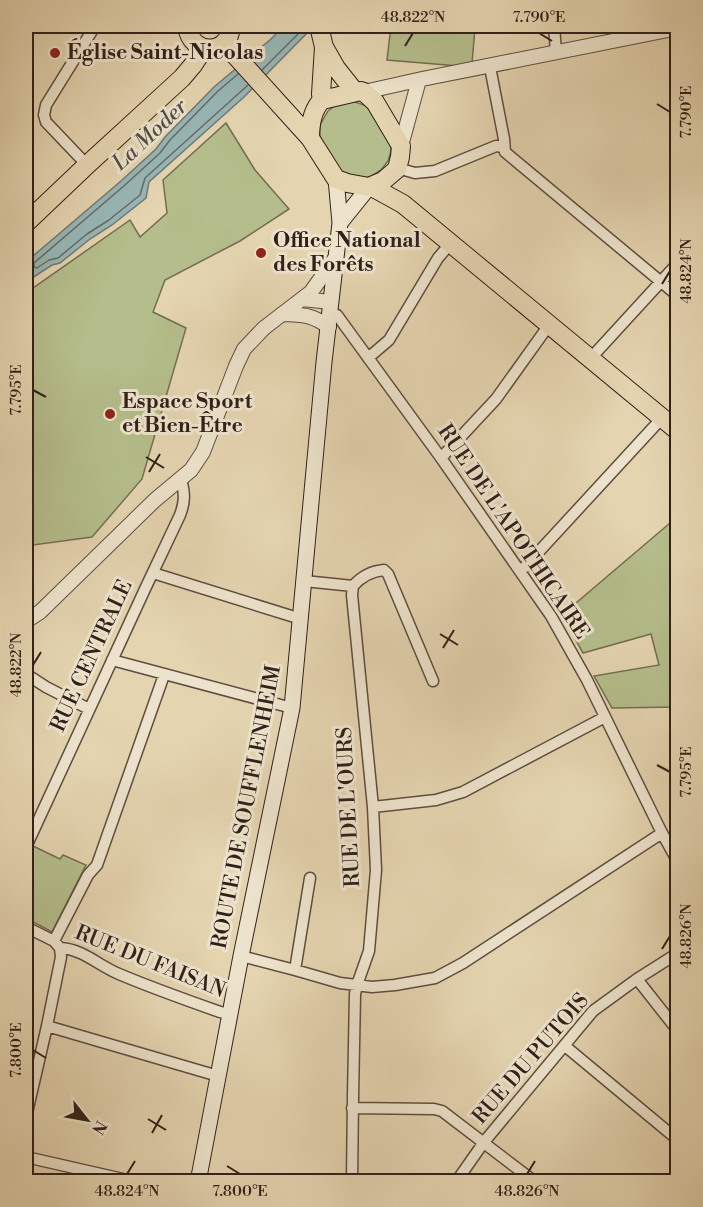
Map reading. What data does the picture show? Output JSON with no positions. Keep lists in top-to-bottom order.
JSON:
{
  "streets": {
    "main road": ["ROUTE DE SOUFFLENHEIM"],
    "street": [
      "RUE DE L'APOTHICAIRE",
      "RUE CENTRALE",
      "RUE DE L'OURS",
      "RUE DU FAISAN",
      "RUE DU PUTOIS"
    ]
  },
  "crossings": [
    ["RUE DE L'APOTHICAIRE", "ROUTE DE SOUFFLENHEIM"],
    ["ROUTE DE SOUFFLENHEIM", "RUE DU FAISAN"]
  ],
  "water": ["La Moder"],
  "places": ["Église Saint-Nicolas", "Office National des Forêts", "Espace Sport et Bien-Être"],
  "north": "bottom right",
  "coordinates": [
    "48.822°N",
    "7.790°E",
    "48.824°N",
    "7.795°E",
    "48.826°N",
    "7.800°E"
  ]
}
